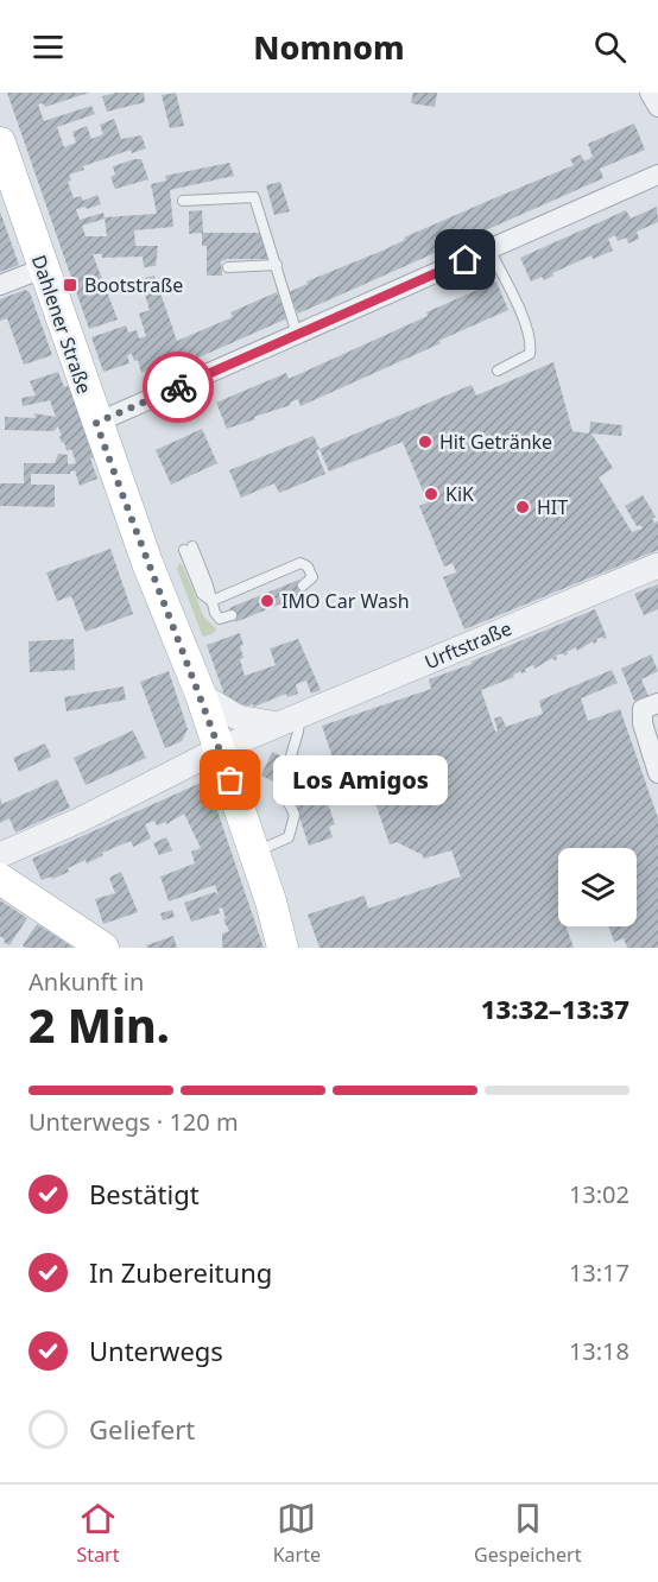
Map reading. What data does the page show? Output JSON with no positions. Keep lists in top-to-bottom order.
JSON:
{
  "streets": {
    "main road": ["Dahlener Straße"],
    "street": ["Urftstraße"]
  },
  "crossings": [
    ["Dahlener Straße", "Urftstraße"]
  ],
  "places": {
    "transit": ["Bootstraße"],
    "other": [
      "Hit Getränke",
      "KiK",
      "HIT",
      "IMO Car Wash",
      "Los Amigos"
    ]
  },
  "page": {
    "header": "Nomnom",
    "bubble": "Los Amigos",
    "heading": ["2 Min.", "Ankunft in", "13:32–13:37"],
    "bar": "Unterwegs · 120 m",
    "list": [
      ["Bestätigt", "13:02"],
      ["In Zubereitung", "13:17"],
      ["Unterwegs", "13:18"],
      "Geliefert"
    ],
    "tabs": ["Start", "Karte", "Gespeichert"]
  }
}
